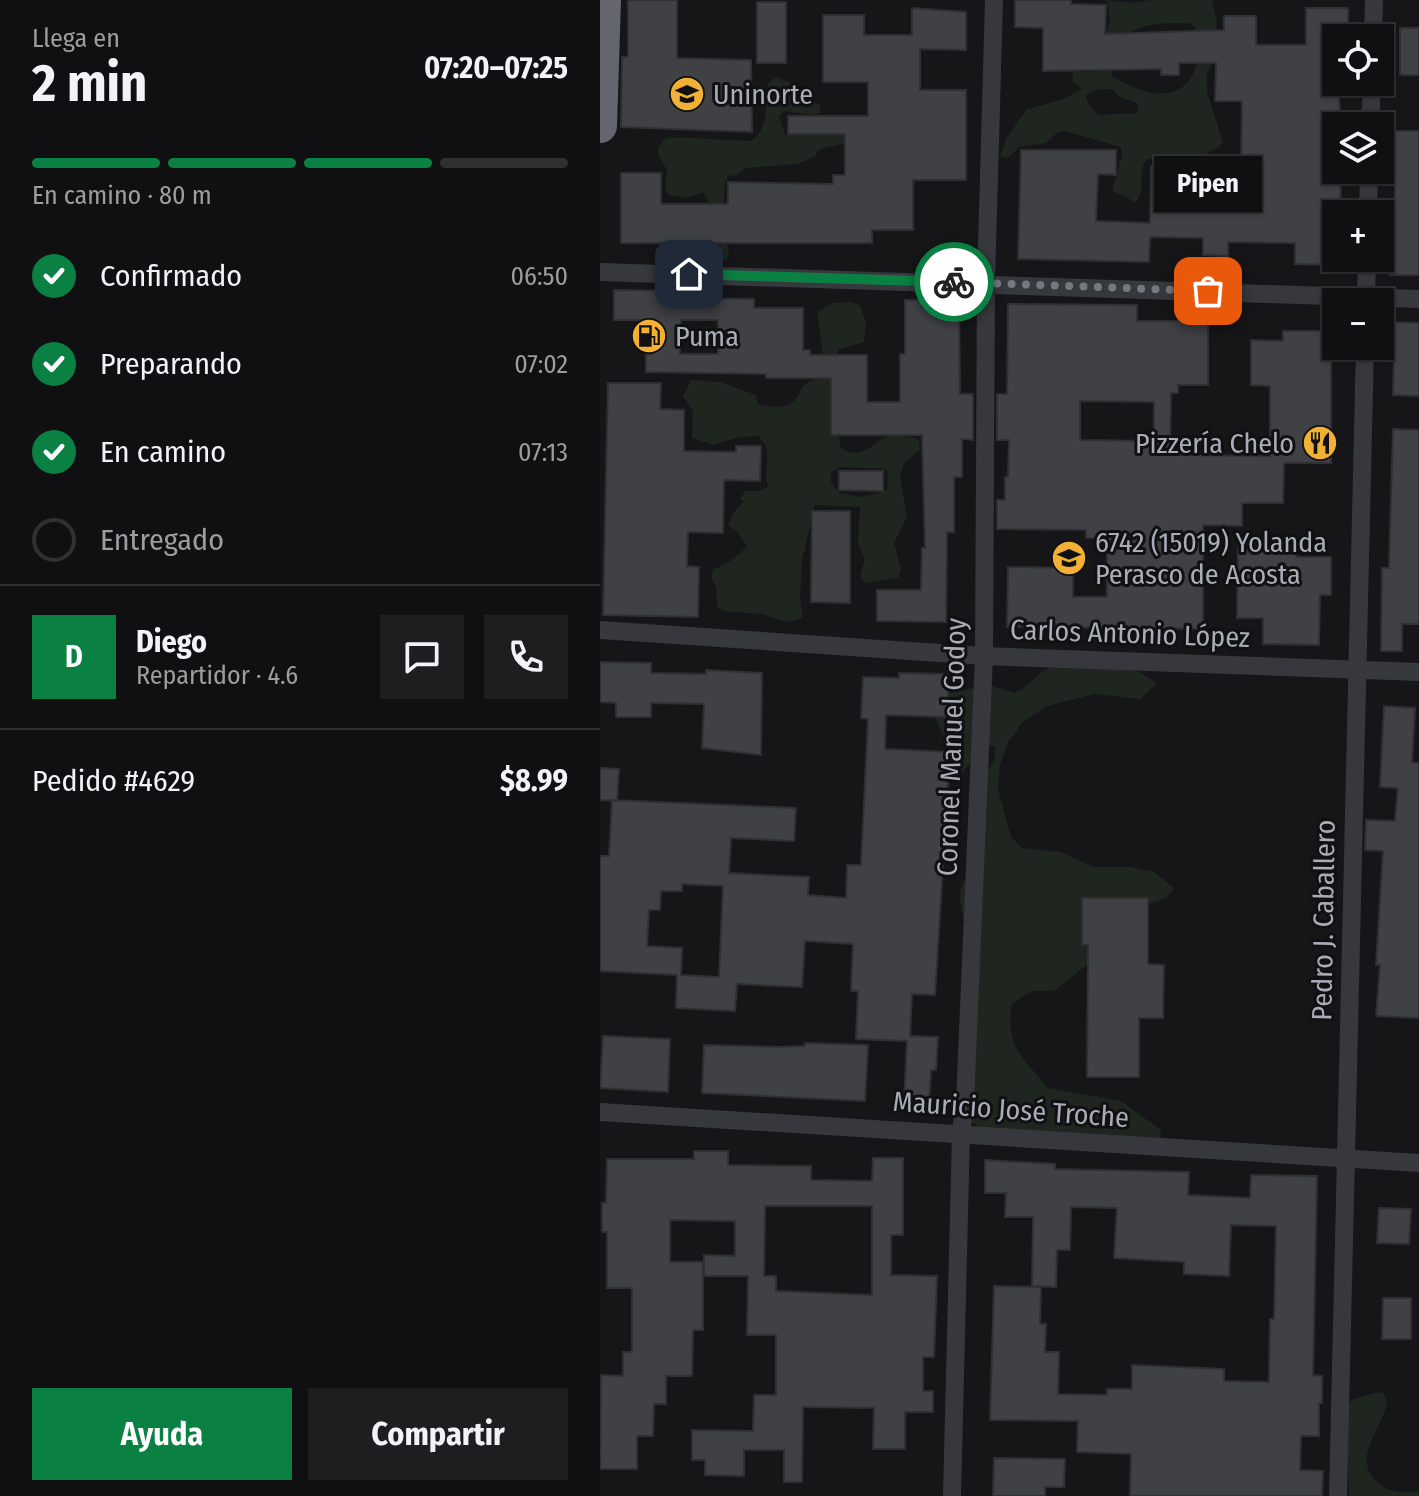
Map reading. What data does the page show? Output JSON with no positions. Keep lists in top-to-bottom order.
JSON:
{
  "streets": {
    "street": [
      "Carlos Antonio López",
      "Coronel Manuel Godoy",
      "Pedro J. Caballero",
      "Mauricio José Troche"
    ]
  },
  "crossings": [
    ["Carlos Antonio López", "Coronel Manuel Godoy"],
    ["Carlos Antonio López", "Pedro J. Caballero"],
    ["Coronel Manuel Godoy", "Mauricio José Troche"],
    ["Pedro J. Caballero", "Mauricio José Troche"]
  ],
  "places": {
    "school or university": ["Uninorte", "6742 (15019) Yolanda Perasco de Acosta"],
    "other": ["Pipen"],
    "fuel station": ["Puma"],
    "restaurant": ["Pizzería Chelo"]
  },
  "page": {
    "heading": ["2 min", "Llega en", "07:20–07:25"],
    "panel": [
      "Diego",
      "Repartidor · 4.6",
      "Pedido #4629",
      "$8.99"
    ],
    "map_buttons": ["+", "−"],
    "bar": "En camino · 80 m",
    "bubble": "Pipen",
    "list": [
      ["Confirmado", "06:50"],
      ["Preparando", "07:02"],
      ["En camino", "07:13"],
      "Entregado"
    ],
    "round": "D",
    "buttons": ["Ayuda", "Compartir"]
  }
}
